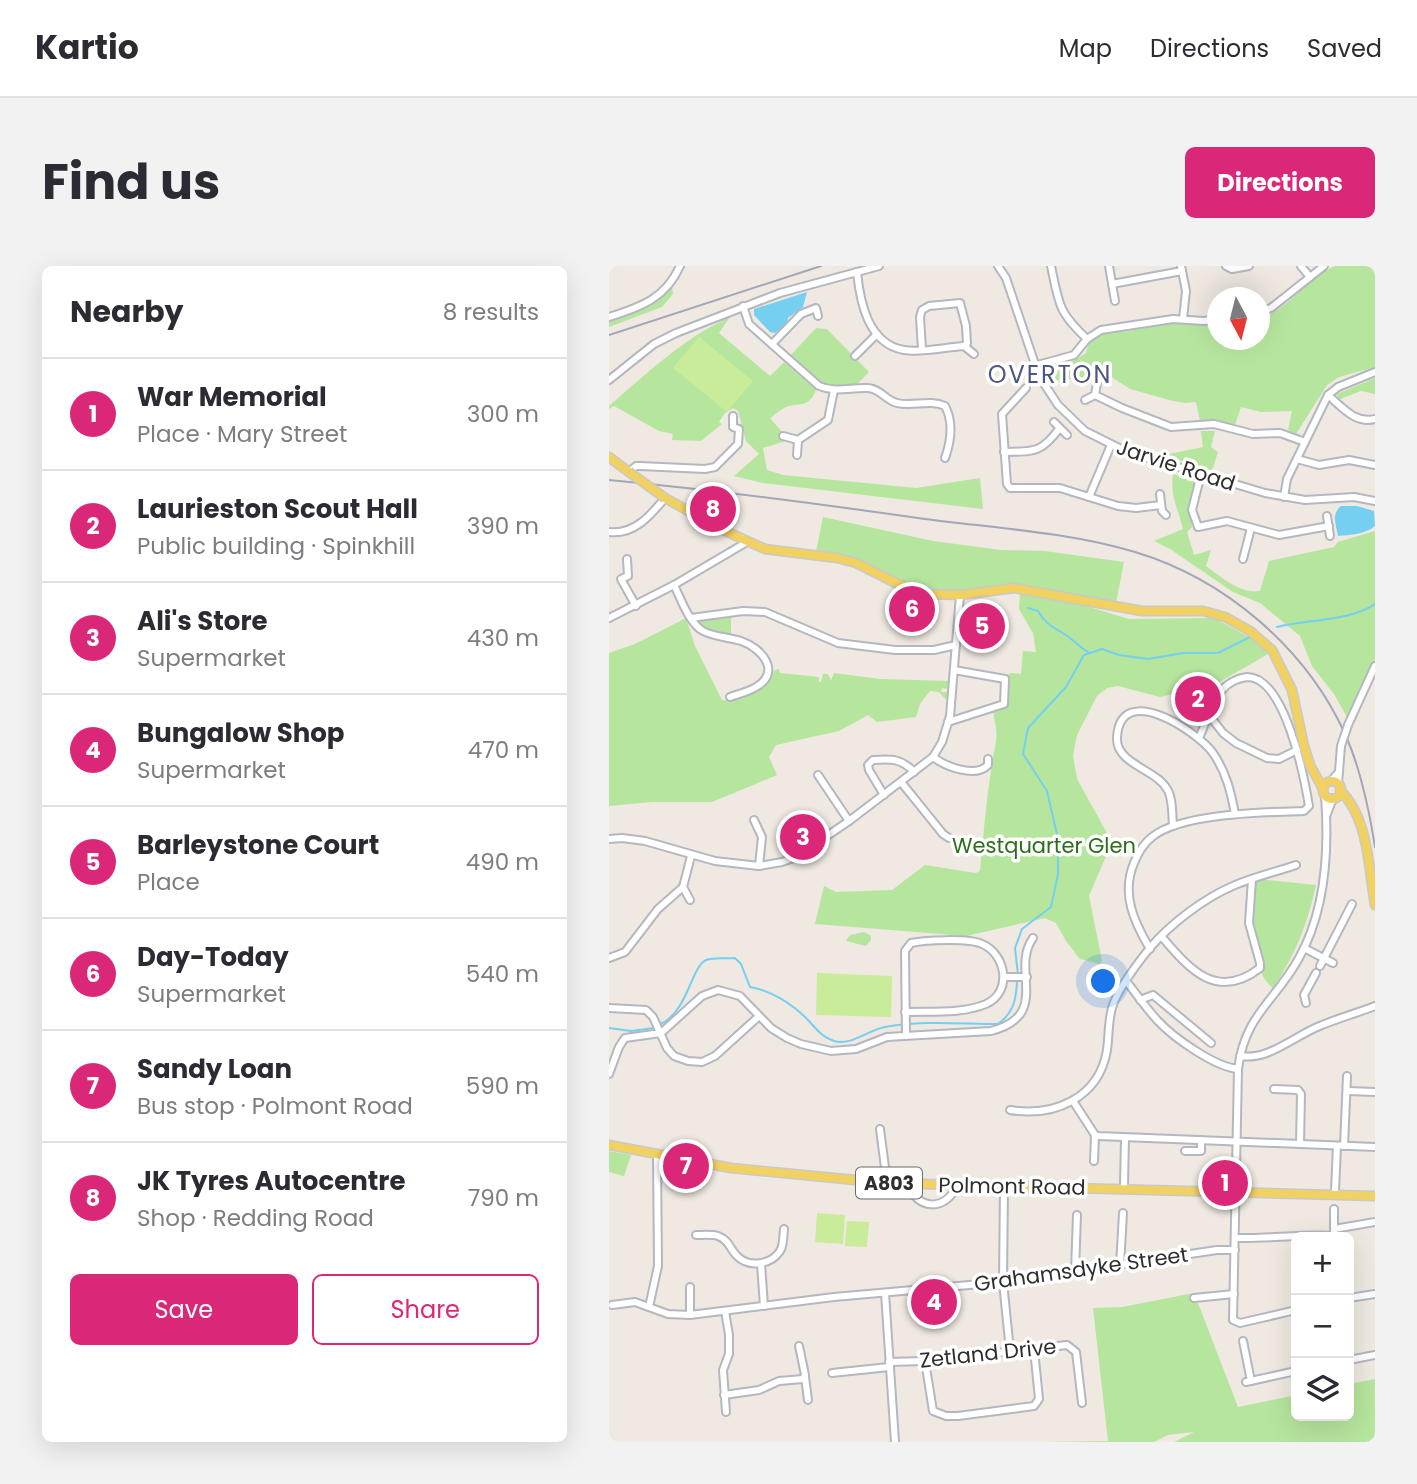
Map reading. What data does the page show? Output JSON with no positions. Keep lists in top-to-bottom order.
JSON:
{
  "streets": {
    "main road": ["A803", "Polmont Road"],
    "street": ["Jarvie Road", "Grahamsdyke Street", "Zetland Drive"]
  },
  "crossings": [
    ["A803", "Polmont Road"]
  ],
  "districts": ["OVERTON"],
  "parks": ["Westquarter Glen"],
  "north": "bottom",
  "page": {
    "header": "Kartio",
    "nav": ["Map", "Directions", "Saved"],
    "title": "Find us",
    "buttons": [
      "Directions",
      ["Save", "Share"]
    ],
    "heading": ["Nearby", "8 results"],
    "list": [
      {
        "mark": "1",
        "name": "War Memorial",
        "note": "Place · Mary Street",
        "value": "300 m"
      },
      {
        "mark": "2",
        "name": "Laurieston Scout Hall",
        "note": "Public building · Spinkhill",
        "value": "390 m"
      },
      {
        "mark": "3",
        "name": "Ali's Store",
        "note": "Supermarket",
        "value": "430 m"
      },
      {
        "mark": "4",
        "name": "Bungalow Shop",
        "note": "Supermarket",
        "value": "470 m"
      },
      {
        "mark": "5",
        "name": "Barleystone Court",
        "note": "Place",
        "value": "490 m"
      },
      {
        "mark": "6",
        "name": "Day-Today",
        "note": "Supermarket",
        "value": "540 m"
      },
      {
        "mark": "7",
        "name": "Sandy Loan",
        "note": "Bus stop · Polmont Road",
        "value": "590 m"
      },
      {
        "mark": "8",
        "name": "JK Tyres Autocentre",
        "note": "Shop · Redding Road",
        "value": "790 m"
      }
    ],
    "pins": [
      "8",
      "6",
      "5",
      "2",
      "3",
      "7",
      "1",
      "4"
    ],
    "map_buttons": ["+", "−"]
  }
}
